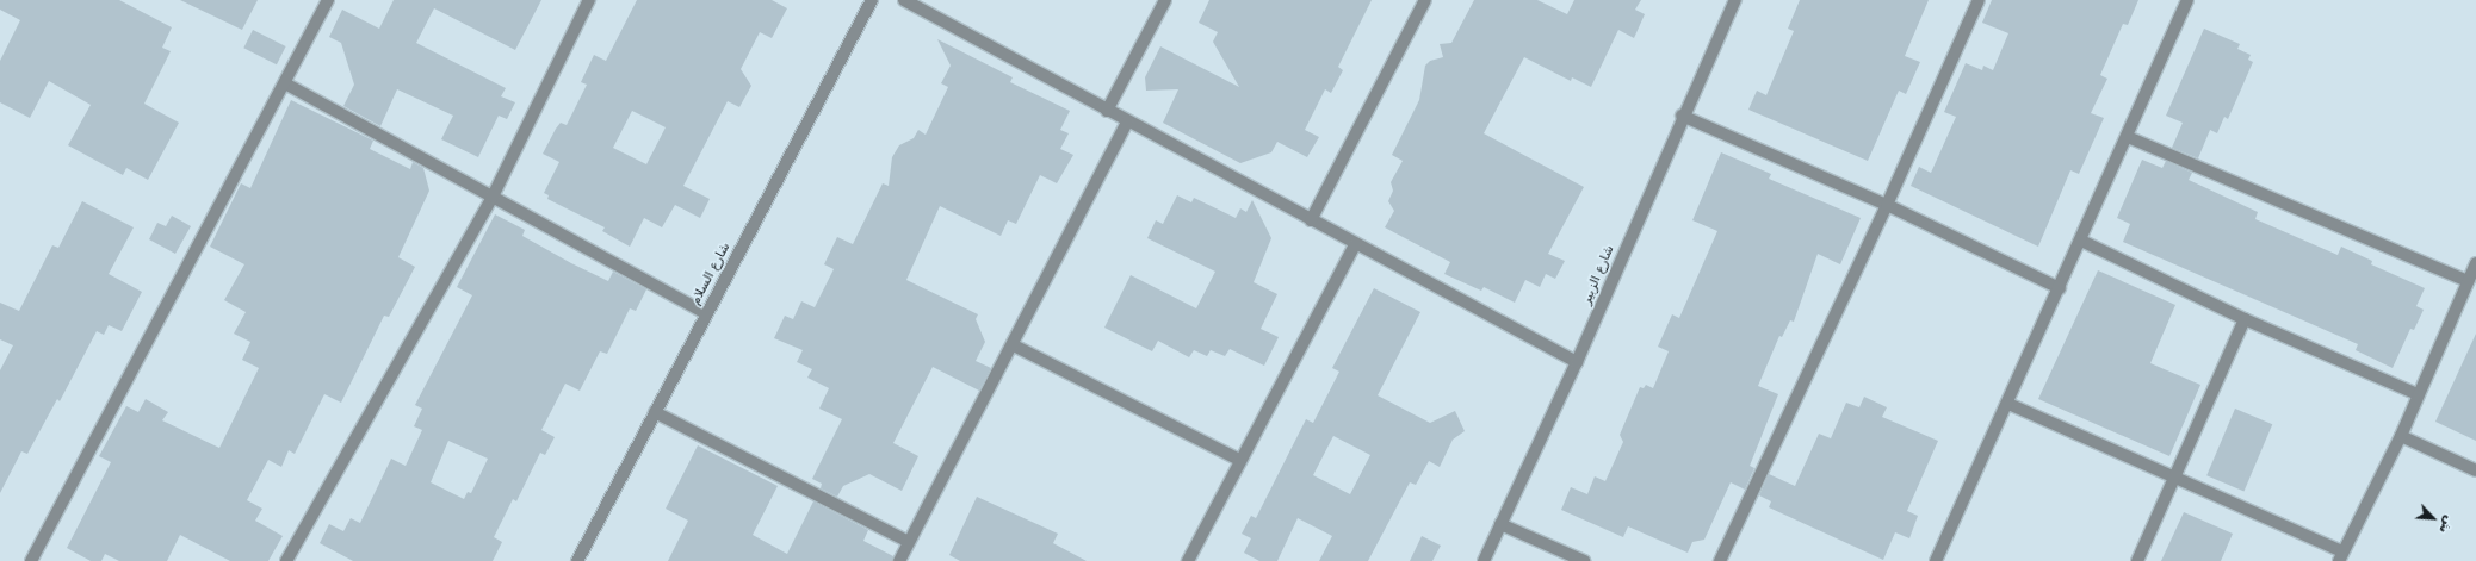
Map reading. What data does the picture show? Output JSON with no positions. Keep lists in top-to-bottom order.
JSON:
{
  "streets": {
    "street": ["شارع السلام", "شارع الزبير"]
  },
  "north": "bottom right"
}
